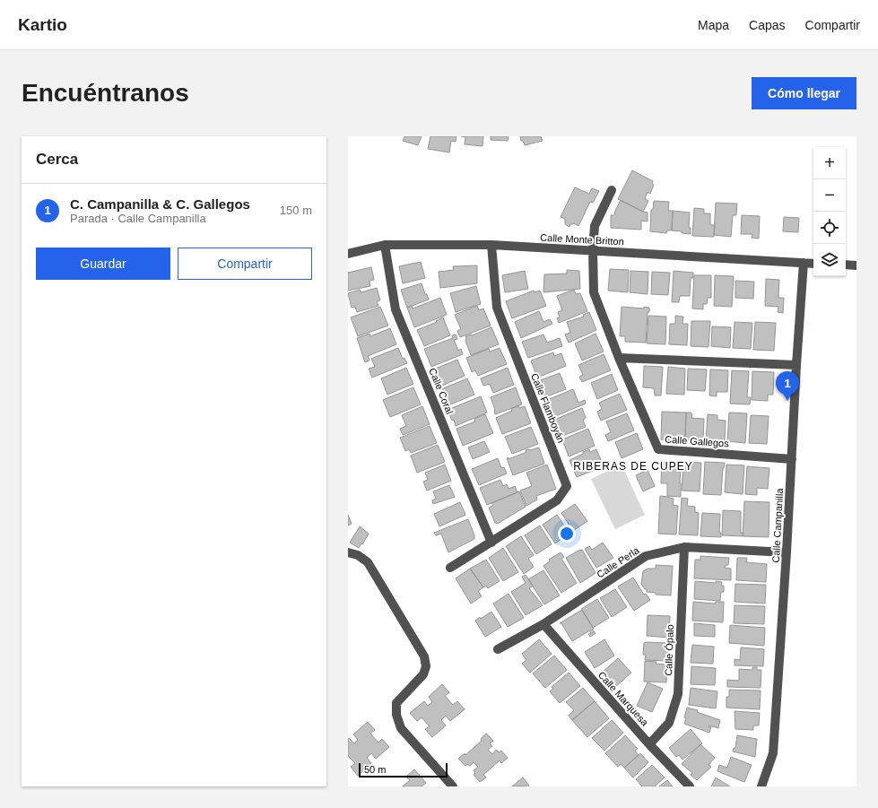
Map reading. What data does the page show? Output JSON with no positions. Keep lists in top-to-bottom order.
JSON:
{
  "streets": {
    "street": [
      "Calle Monte Britton",
      "Calle Coral",
      "Calle Flamboyán",
      "Calle Gallegos",
      "Calle Campanilla",
      "Calle Perla",
      "Calle Ópalo",
      "Calle Marquesa"
    ]
  },
  "crossings": [
    ["Calle Monte Britton", "Calle Coral"],
    ["Calle Monte Britton", "Calle Flamboyán"],
    ["Calle Monte Britton", "Calle Gallegos"],
    ["Calle Monte Britton", "Calle Campanilla"],
    ["Calle Coral", "Calle Flamboyán"],
    ["Calle Gallegos", "Calle Campanilla"],
    ["Calle Campanilla", "Calle Perla"],
    ["Calle Perla", "Calle Ópalo"],
    ["Calle Perla", "Calle Marquesa"],
    ["Calle Ópalo", "Calle Marquesa"]
  ],
  "districts": ["RIBERAS DE CUPEY"],
  "scale_bar": "50 m",
  "page": {
    "header": "Kartio",
    "nav": ["Mapa", "Capas", "Compartir"],
    "buttons": [
      "Cómo llegar",
      ["Guardar", "Compartir"]
    ],
    "title": "Encuéntranos",
    "heading": "Cerca",
    "map_buttons": ["+", "−"],
    "list": [
      {
        "mark": "1",
        "name": "C. Campanilla & C. Gallegos",
        "note": "Parada · Calle Campanilla",
        "value": "150 m"
      }
    ],
    "pins": "1",
    "scale": "50 m"
  }
}
